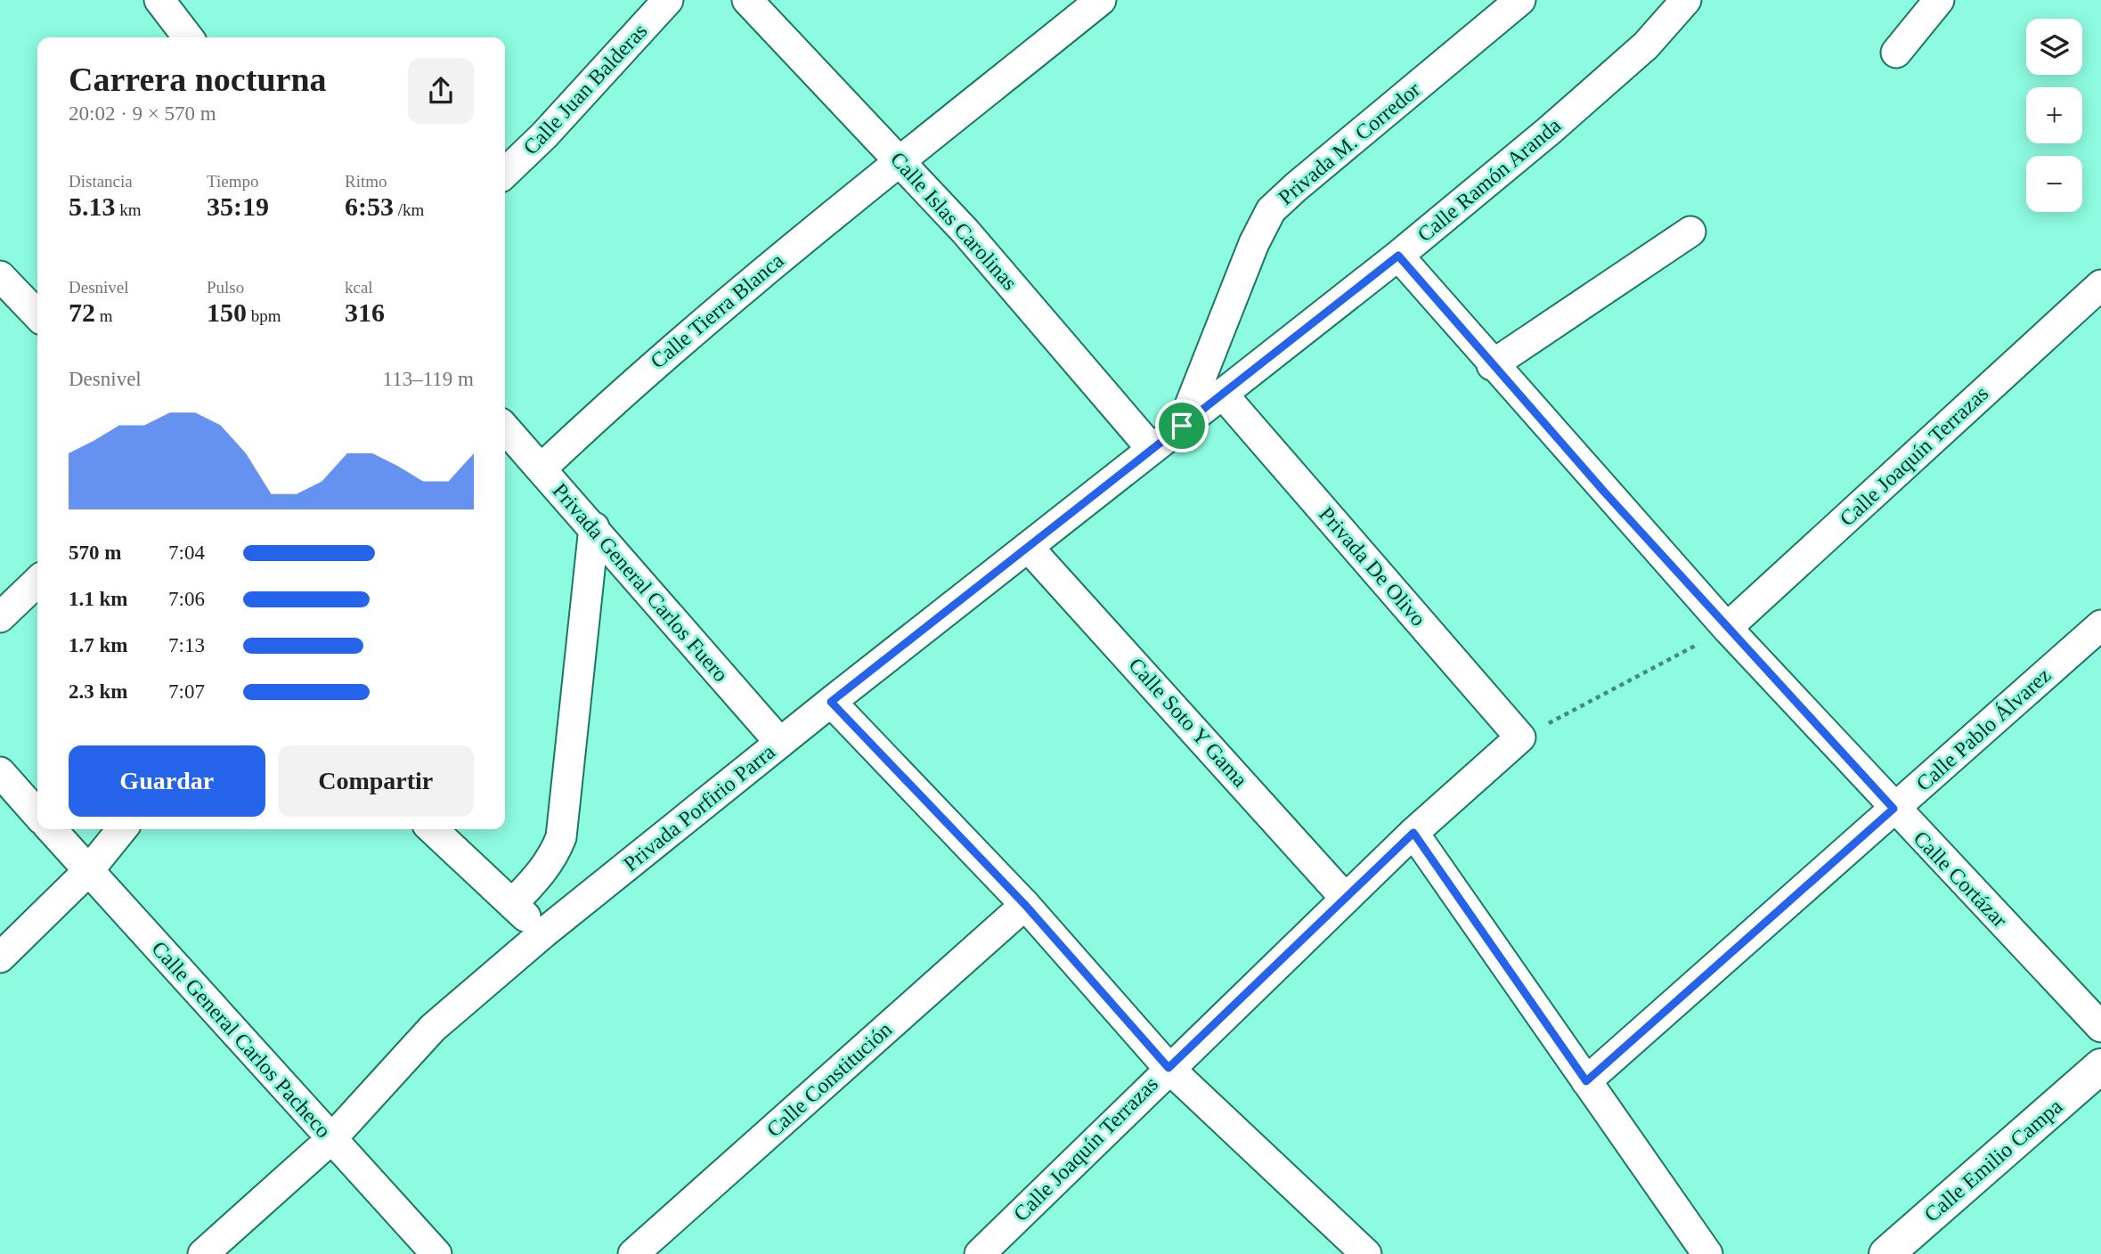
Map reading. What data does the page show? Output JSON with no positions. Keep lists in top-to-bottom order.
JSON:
{
  "streets": {
    "street": [
      "Calle Juan Balderas",
      "Privada M. Corredor",
      "Calle Ramón Aranda",
      "Calle Islas Carolinas",
      "Calle Tierra Blanca",
      "Calle Joaquín Terrazas",
      "Privada De Olivo",
      "Privada General Carlos Fuero",
      "Calle Soto Y Gama",
      "Calle Pablo Álvarez",
      "Privada Porfirio Parra",
      "Calle Cortázar",
      "Calle General Carlos Pacheco",
      "Calle Constitución",
      "Calle Emilio Campa"
    ]
  },
  "crossings": [
    ["Privada M. Corredor", "Privada Porfirio Parra"],
    ["Calle Ramón Aranda", "Privada De Olivo"],
    ["Calle Ramón Aranda", "Privada Porfirio Parra"],
    ["Calle Ramón Aranda", "Calle Cortázar"],
    ["Calle Islas Carolinas", "Calle Tierra Blanca"],
    ["Calle Islas Carolinas", "Privada Porfirio Parra"],
    ["Calle Tierra Blanca", "Privada General Carlos Fuero"],
    ["Calle Joaquín Terrazas", "Privada De Olivo"],
    ["Calle Joaquín Terrazas", "Calle Soto Y Gama"],
    ["Calle Joaquín Terrazas", "Calle Cortázar"],
    ["Privada De Olivo", "Privada Porfirio Parra"],
    ["Privada General Carlos Fuero", "Privada Porfirio Parra"],
    ["Calle Soto Y Gama", "Privada Porfirio Parra"],
    ["Calle Pablo Álvarez", "Calle Cortázar"],
    ["Privada Porfirio Parra", "Calle General Carlos Pacheco"]
  ],
  "page": {
    "map_buttons": ["+", "−"],
    "heading": ["Carrera nocturna", "20:02 · 9 × 570 m"],
    "stats": [
      ["Distancia", "5.13 km"],
      ["Tiempo", "35:19"],
      ["Ritmo", "6:53 /km"],
      ["Desnivel", "72 m"],
      ["Pulso", "150 bpm"],
      ["kcal", "316"]
    ],
    "chart": ["Desnivel", "113–119 m"],
    "list": [
      {
        "name": "570 m",
        "note": "7:04"
      },
      {
        "name": "1.1 km",
        "note": "7:06"
      },
      {
        "name": "1.7 km",
        "note": "7:13"
      },
      {
        "name": "2.3 km",
        "note": "7:07"
      }
    ],
    "buttons": ["Guardar", "Compartir"]
  }
}
